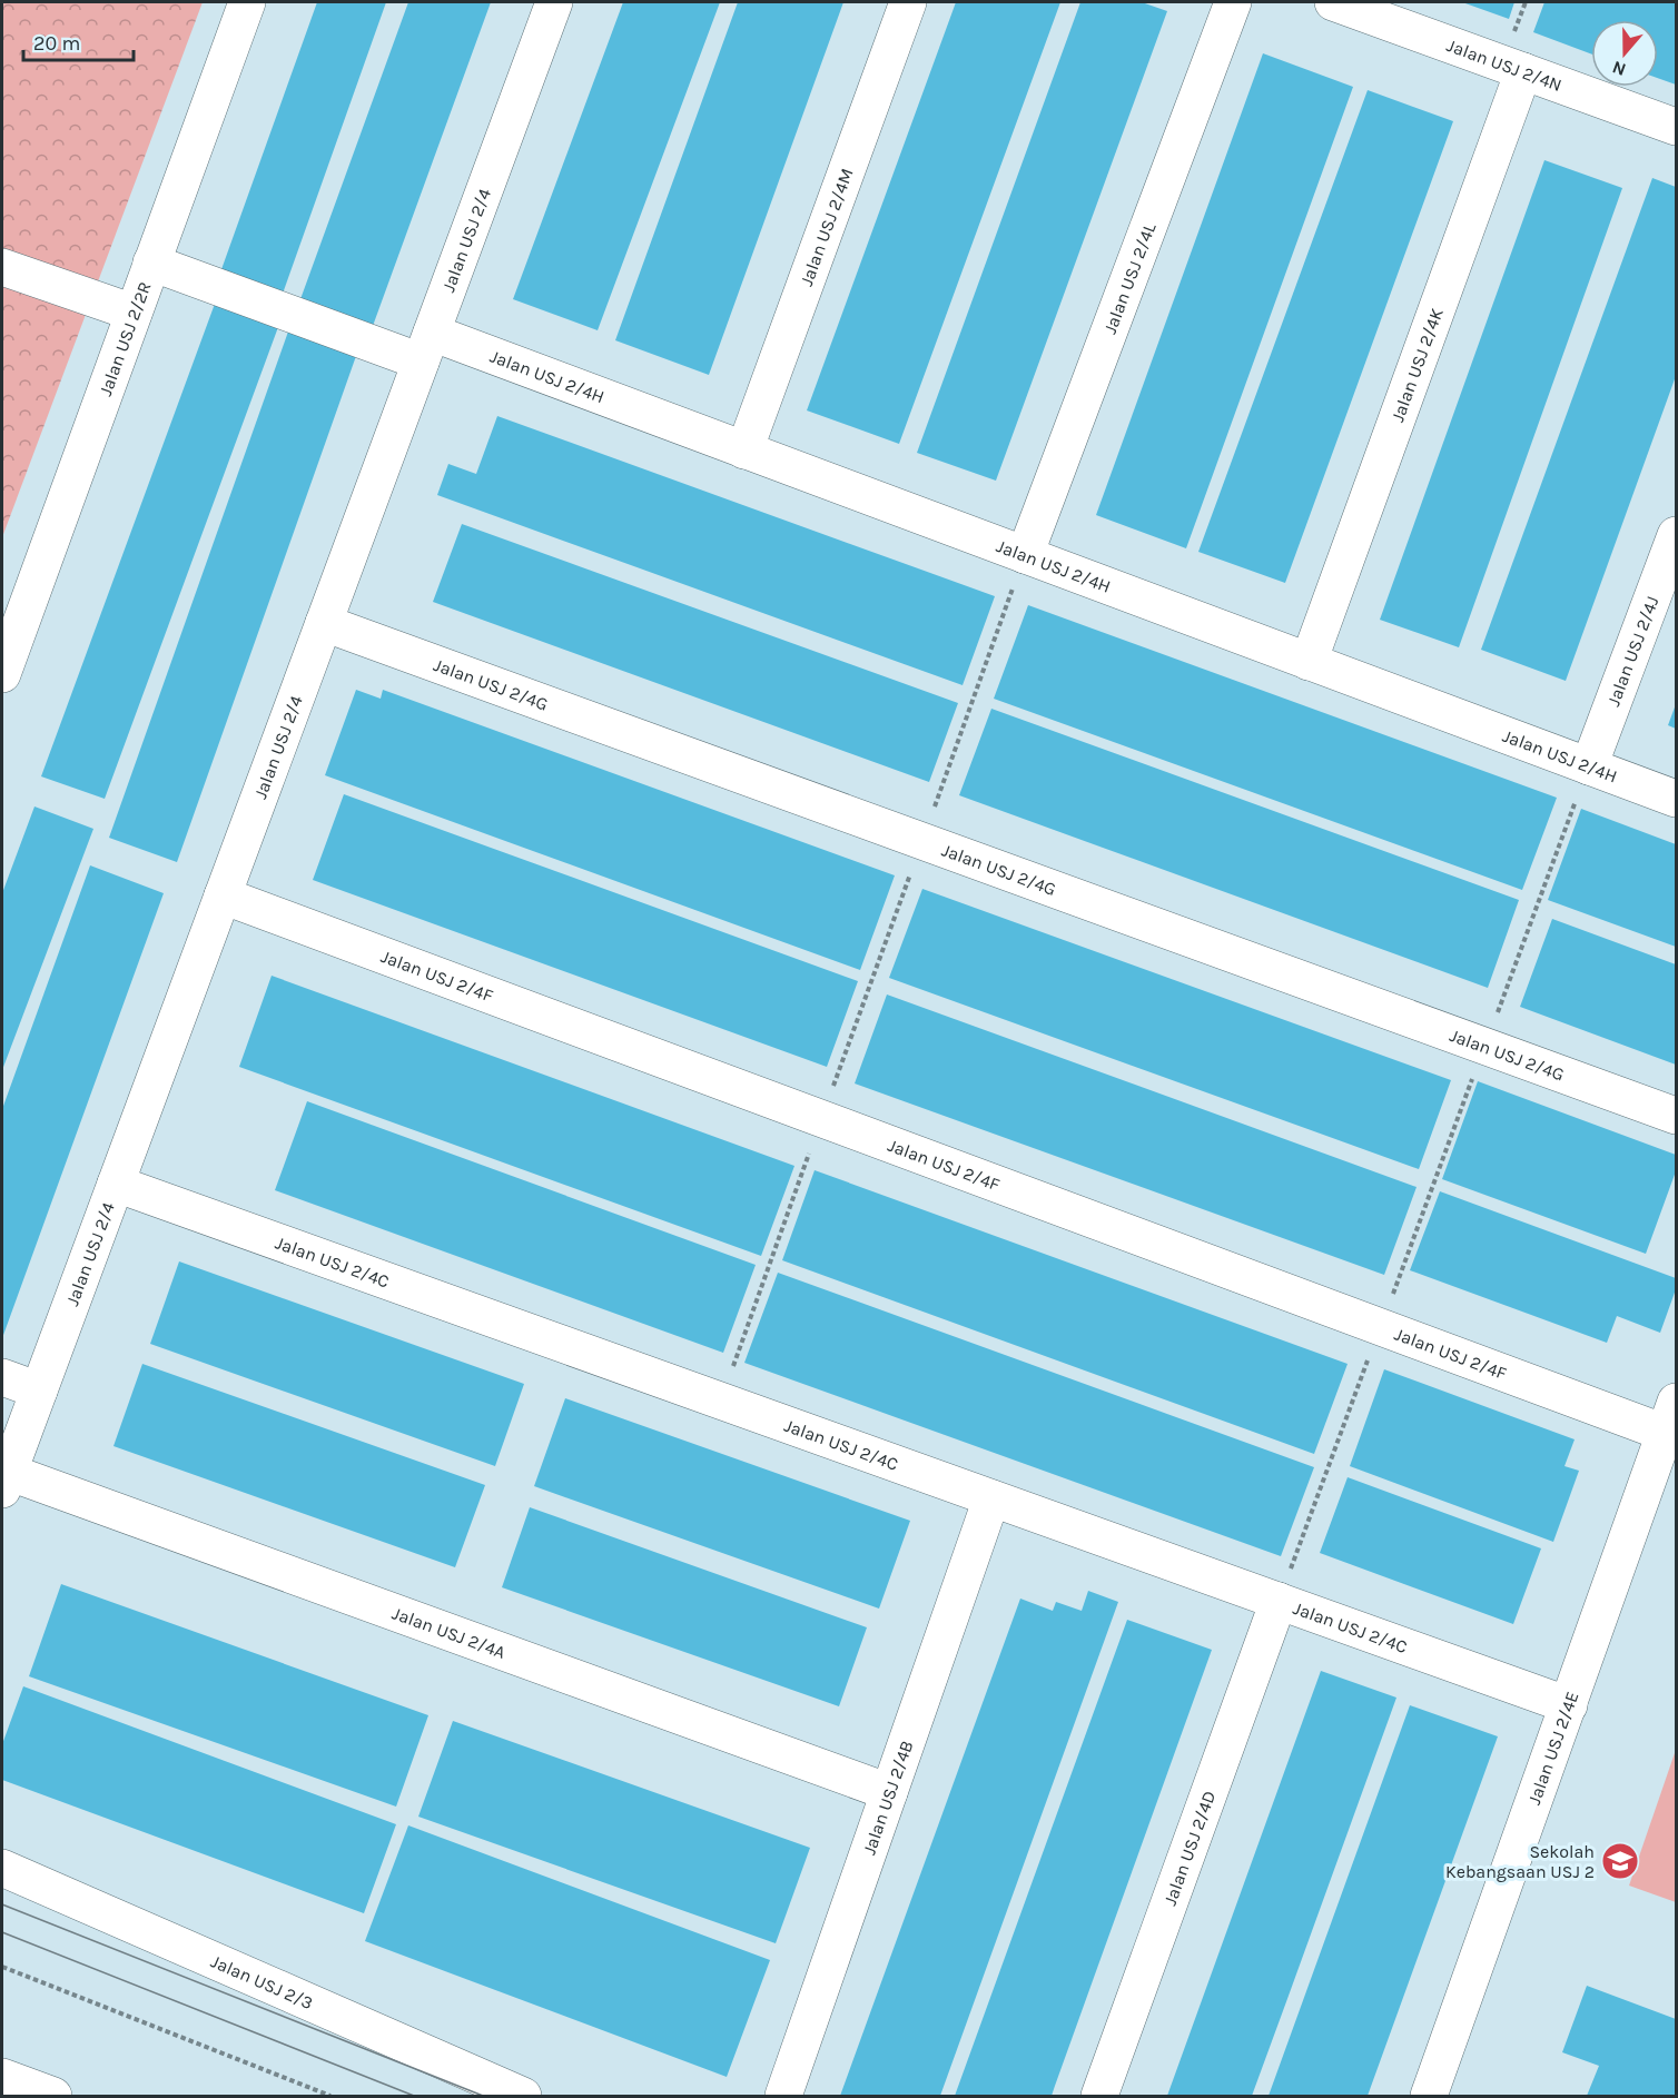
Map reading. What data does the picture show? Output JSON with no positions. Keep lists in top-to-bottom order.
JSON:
{
  "streets": {
    "main road": [
      "Jalan USJ 2/4N",
      "Jalan USJ 2/4M",
      "Jalan USJ 2/4",
      "Jalan USJ 2/4L",
      "Jalan USJ 2/2R",
      "Jalan USJ 2/4K",
      "Jalan USJ 2/4H",
      "Jalan USJ 2/4J",
      "Jalan USJ 2/4G",
      "Jalan USJ 2/4F",
      "Jalan USJ 2/4C",
      "Jalan USJ 2/4A",
      "Jalan USJ 2/4E",
      "Jalan USJ 2/4B",
      "Jalan USJ 2/4D",
      "Jalan USJ 2/3"
    ]
  },
  "crossings": [
    ["Jalan USJ 2/4N", "Jalan USJ 2/4K"],
    ["Jalan USJ 2/4M", "Jalan USJ 2/4H"],
    ["Jalan USJ 2/4", "Jalan USJ 2/4H"],
    ["Jalan USJ 2/4", "Jalan USJ 2/4G"],
    ["Jalan USJ 2/4", "Jalan USJ 2/4F"],
    ["Jalan USJ 2/4", "Jalan USJ 2/4C"],
    ["Jalan USJ 2/4", "Jalan USJ 2/4A"],
    ["Jalan USJ 2/4L", "Jalan USJ 2/4H"],
    ["Jalan USJ 2/2R", "Jalan USJ 2/4H"],
    ["Jalan USJ 2/4K", "Jalan USJ 2/4H"],
    ["Jalan USJ 2/4H", "Jalan USJ 2/4J"],
    ["Jalan USJ 2/4F", "Jalan USJ 2/4E"],
    ["Jalan USJ 2/4C", "Jalan USJ 2/4E"],
    ["Jalan USJ 2/4C", "Jalan USJ 2/4B"],
    ["Jalan USJ 2/4C", "Jalan USJ 2/4D"],
    ["Jalan USJ 2/4A", "Jalan USJ 2/4B"]
  ],
  "places": {
    "school or university": ["Sekolah Kebangsaan USJ 2"]
  },
  "scale_bar": "20 m",
  "north": "bottom"
}
